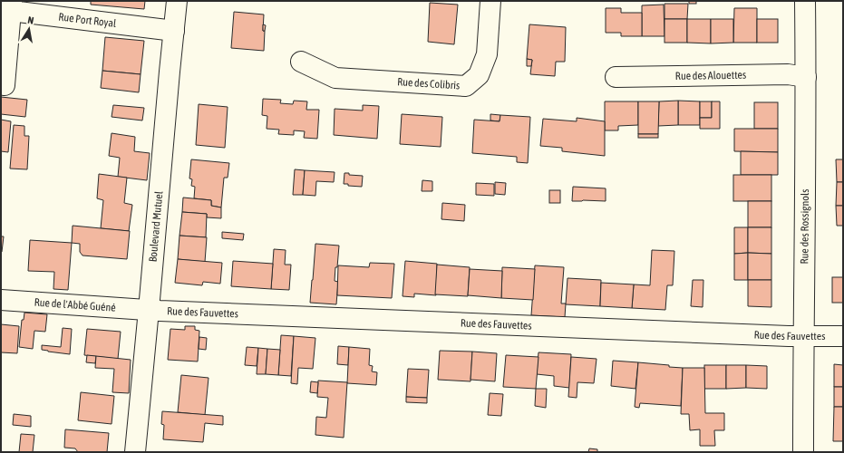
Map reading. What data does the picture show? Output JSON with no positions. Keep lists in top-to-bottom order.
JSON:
{
  "streets": {
    "street": [
      "Rue Port Royal",
      "Rue des Alouettes",
      "Rue des Colibris",
      "Boulevard Mutuel",
      "Rue des Rossignols",
      "Rue de l'Abbé Guéné",
      "Rue des Fauvettes"
    ]
  },
  "crossings": [
    ["Rue Port Royal", "Boulevard Mutuel"],
    ["Rue des Alouettes", "Rue des Rossignols"],
    ["Boulevard Mutuel", "Rue de l'Abbé Guéné"],
    ["Boulevard Mutuel", "Rue des Fauvettes"],
    ["Rue des Rossignols", "Rue des Fauvettes"],
    ["Rue de l'Abbé Guéné", "Rue des Fauvettes"]
  ],
  "north": "top"
}
